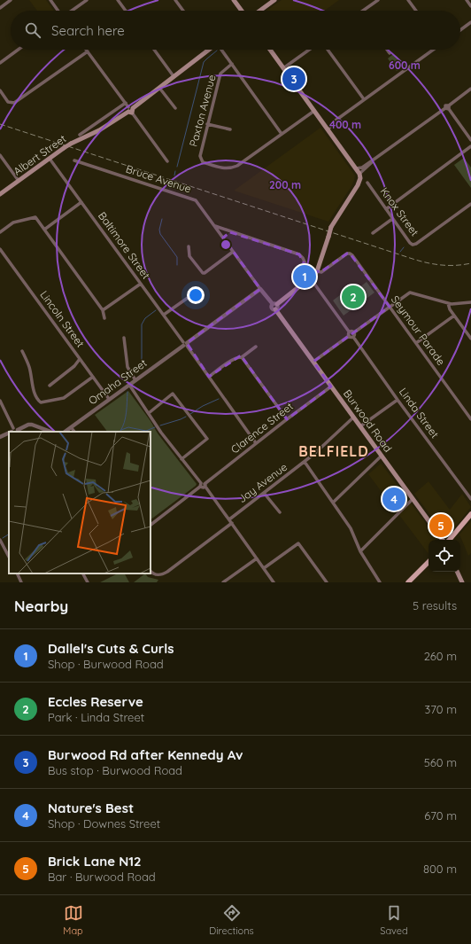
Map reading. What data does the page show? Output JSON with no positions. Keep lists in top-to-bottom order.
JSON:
{
  "streets": {
    "main road": ["Albert Street", "Burwood Road"],
    "street": [
      "Paxton Avenue",
      "Bruce Avenue",
      "Knox Street",
      "Baltimore Street",
      "Lincoln Street",
      "Seymour Parade",
      "Omaha Street",
      "Linda Street",
      "Clarence Street",
      "Jay Avenue"
    ]
  },
  "crossings": [
    ["Albert Street", "Baltimore Street"],
    ["Bruce Avenue", "Omaha Street"],
    ["Bruce Avenue", "Burwood Road"],
    ["Baltimore Street", "Omaha Street"],
    ["Baltimore Street", "Clarence Street"],
    ["Lincoln Street", "Omaha Street"],
    ["Burwood Road", "Clarence Street"],
    ["Burwood Road", "Jay Avenue"]
  ],
  "districts": ["BELFIELD"],
  "page": {
    "search": "Search here",
    "pins": [
      "3",
      "1",
      "2",
      "4",
      "5"
    ],
    "heading": ["Nearby", "5 results"],
    "list": [
      {
        "mark": "1",
        "name": "Dallel's Cuts & Curls",
        "note": "Shop · Burwood Road",
        "value": "260 m"
      },
      {
        "mark": "2",
        "name": "Eccles Reserve",
        "note": "Park · Linda Street",
        "value": "370 m"
      },
      {
        "mark": "3",
        "name": "Burwood Rd after Kennedy Av",
        "note": "Bus stop · Burwood Road",
        "value": "560 m"
      },
      {
        "mark": "4",
        "name": "Nature's Best",
        "note": "Shop · Downes Street",
        "value": "670 m"
      },
      {
        "mark": "5",
        "name": "Brick Lane N12",
        "note": "Bar · Burwood Road",
        "value": "800 m"
      }
    ],
    "nav": ["Map", "Directions", "Saved"]
  },
  "rings": ["600 m", "400 m", "200 m"]
}
